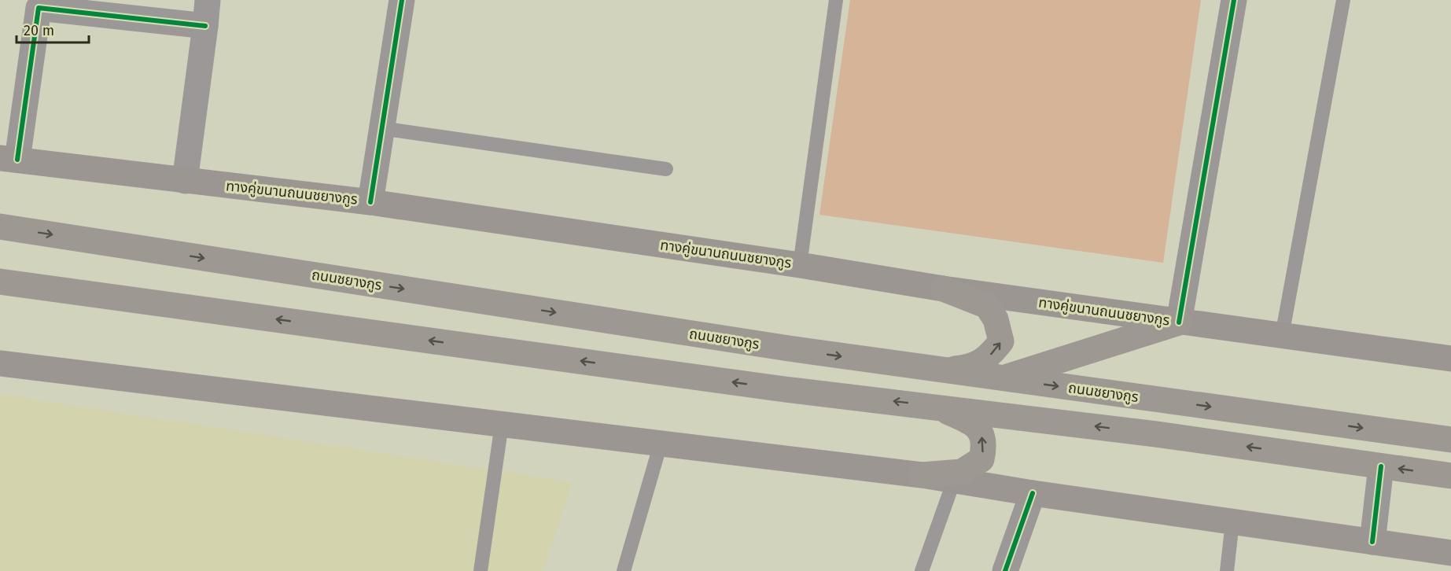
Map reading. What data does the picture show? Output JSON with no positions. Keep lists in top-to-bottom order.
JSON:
{
  "streets": {
    "main road": ["ทางคู่ขนานถนนชยางกูร", "ถนนชยางกูร"]
  },
  "scale_bar": "20 m"
}
